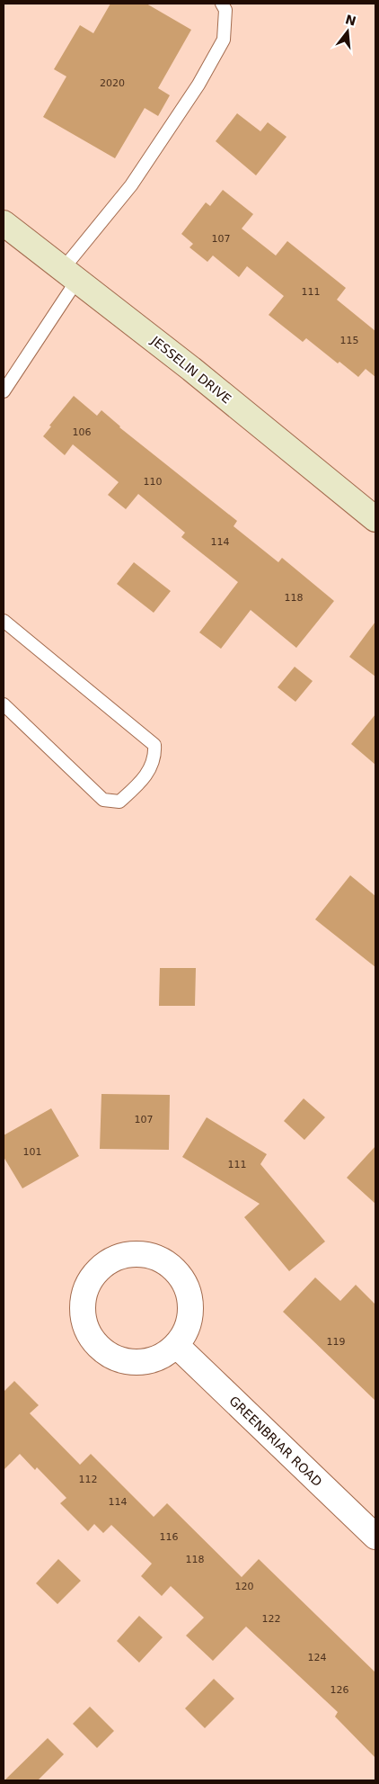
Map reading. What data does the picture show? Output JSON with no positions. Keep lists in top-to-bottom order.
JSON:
{
  "streets": {
    "street": ["JESSELIN DRIVE", "GREENBRIAR ROAD"]
  },
  "house_numbers": [
    "2020",
    "107",
    "111",
    "115",
    "106",
    "110",
    "114",
    "118",
    "107",
    "101",
    "111",
    "119",
    "112",
    "114",
    "116",
    "118",
    "120",
    "122",
    "124",
    "126"
  ],
  "north": "top"
}
